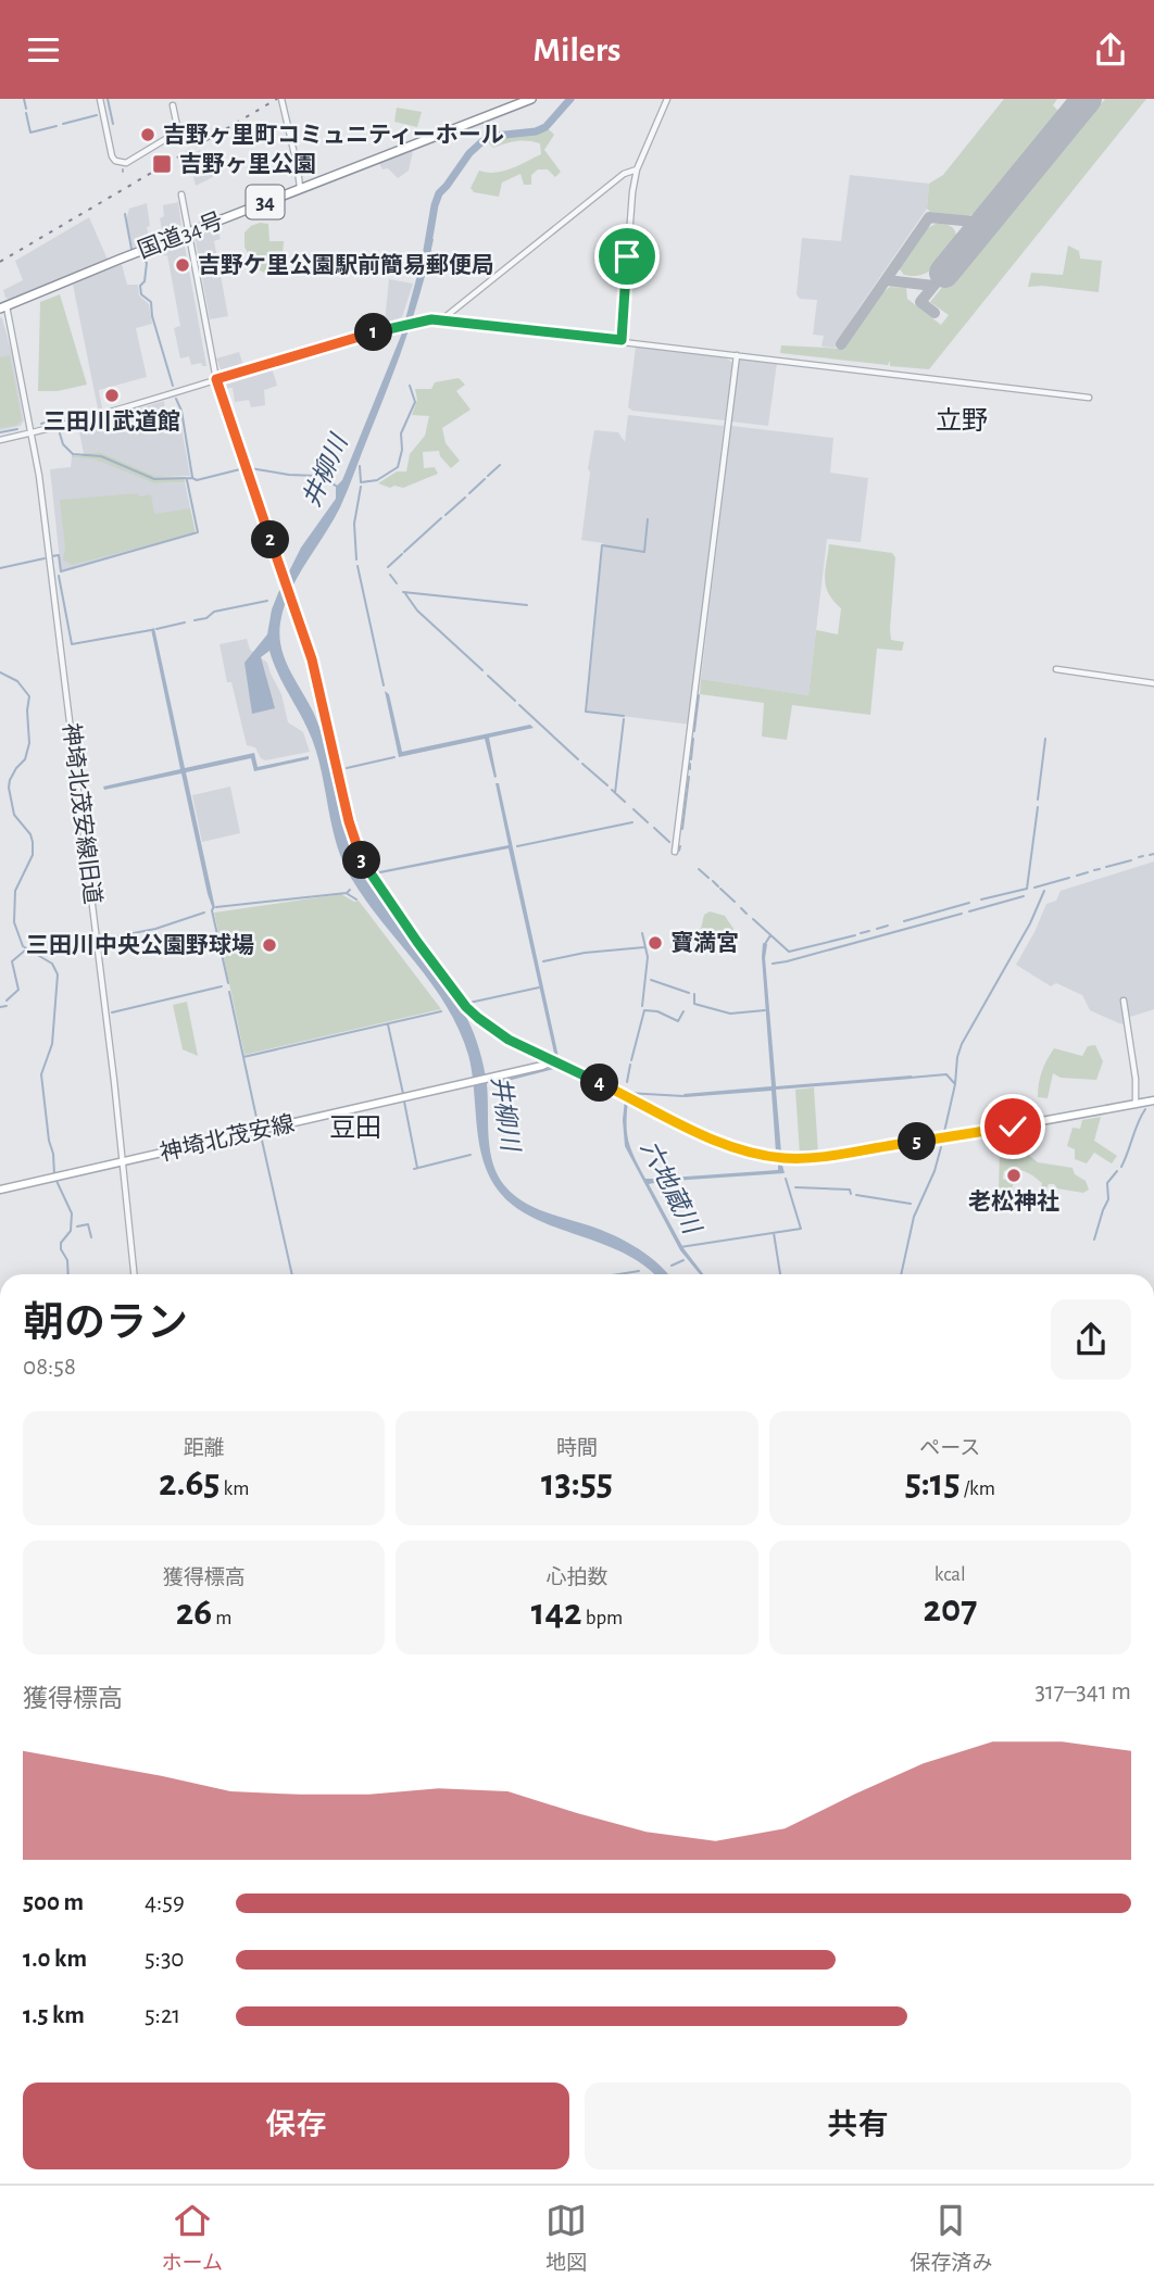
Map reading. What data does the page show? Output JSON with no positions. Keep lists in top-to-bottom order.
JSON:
{
  "streets": {
    "highway": ["34", "国道34号"],
    "main road": ["神埼北茂安線"],
    "street": ["神埼北茂安線旧道"]
  },
  "crossings": [
    ["国道34号", "神埼北茂安線旧道"],
    ["神埼北茂安線旧道", "神埼北茂安線"]
  ],
  "districts": ["立野", "豆田"],
  "water": ["井柳川", "六地蔵川"],
  "places": {
    "other": [
      "吉野ヶ里町コミュニティーホール",
      "吉野ケ里公園駅前簡易郵便局",
      "三田川武道館",
      "寶満宮",
      "三田川中央公園野球場",
      "老松神社"
    ],
    "transit": ["吉野ヶ里公園"]
  },
  "page": {
    "header": "Milers",
    "pins": [
      "1",
      "2",
      "3",
      "4",
      "5"
    ],
    "heading": ["朝のラン", "08:58"],
    "stats": [
      ["距離", "2.65 km"],
      ["時間", "13:55"],
      ["ペース", "5:15 /km"],
      ["獲得標高", "26 m"],
      ["心拍数", "142 bpm"],
      ["kcal", "207"]
    ],
    "chart": ["獲得標高", "317–341 m"],
    "list": [
      {
        "name": "500 m",
        "note": "4:59"
      },
      {
        "name": "1.0 km",
        "note": "5:30"
      },
      {
        "name": "1.5 km",
        "note": "5:21"
      }
    ],
    "buttons": ["保存", "共有"],
    "tabs": ["ホーム", "地図", "保存済み"]
  }
}
